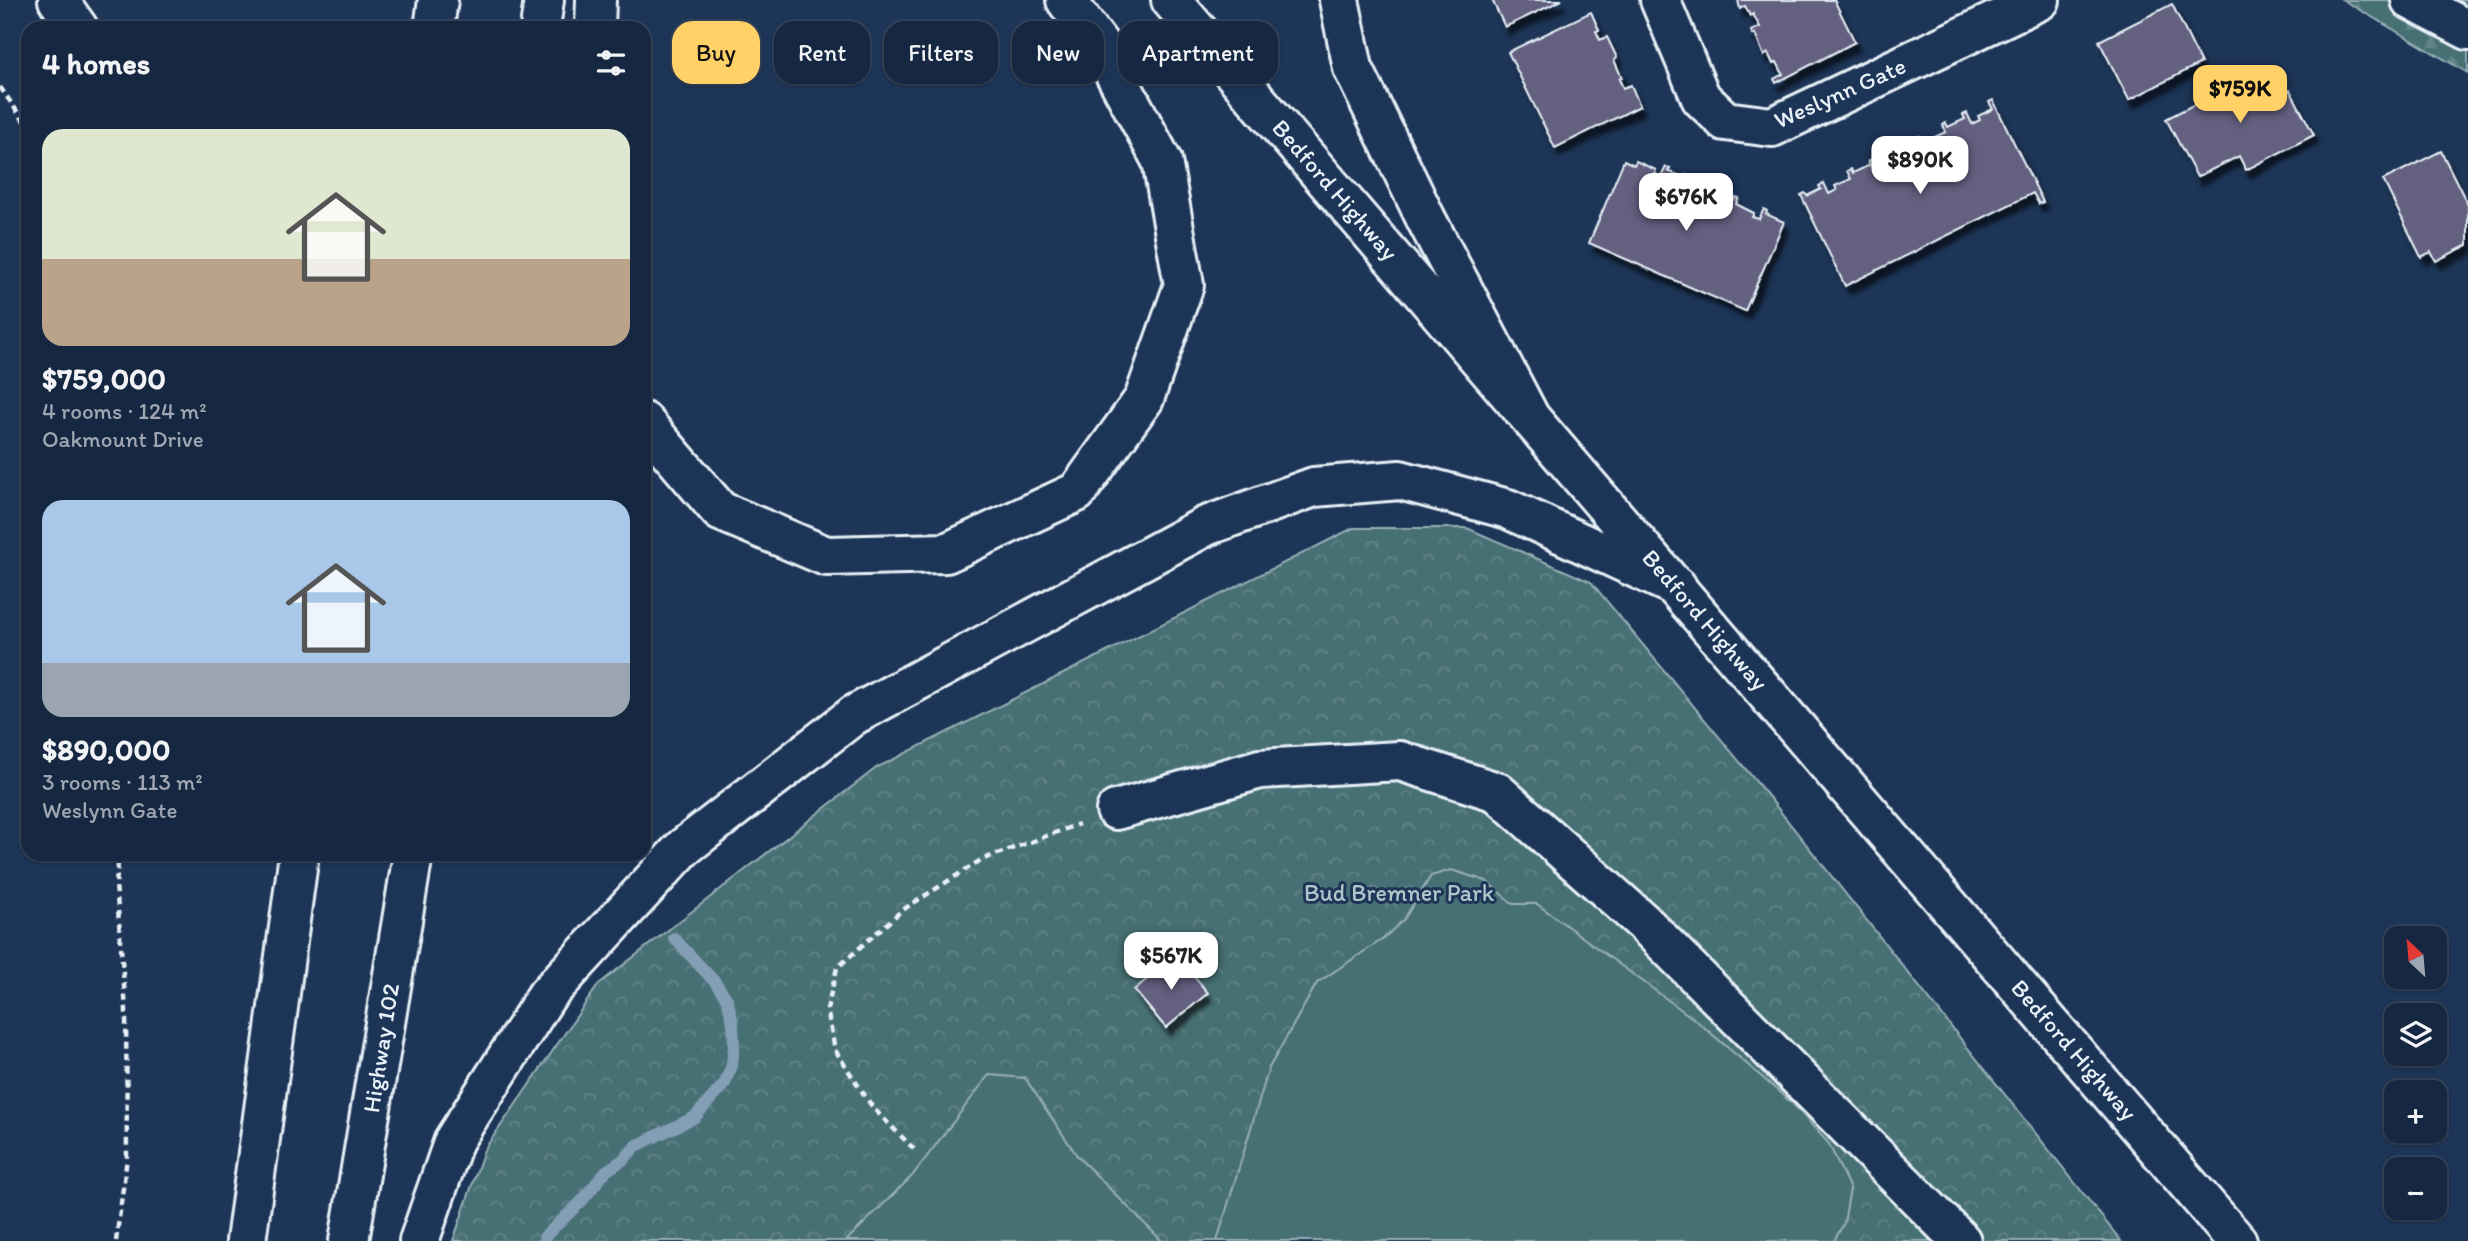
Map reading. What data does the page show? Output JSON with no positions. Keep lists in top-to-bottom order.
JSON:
{
  "streets": {
    "main road": ["Weslynn Gate", "Bedford Highway", "Highway 102"]
  },
  "parks": ["Bud Bremner Park"],
  "north": "top left",
  "page": {
    "chip": [
      "Buy",
      "Rent",
      "Filters",
      "New",
      "Apartment"
    ],
    "heading": "4 homes",
    "price": [
      "$759K",
      "$890K",
      "$676K",
      "$567K"
    ],
    "list": [
      {
        "name": "$759,000",
        "note": "4 rooms · 124 m² · Oakmount Drive"
      },
      {
        "name": "$890,000",
        "note": "3 rooms · 113 m² · Weslynn Gate"
      }
    ],
    "map_buttons": ["+", "−"]
  }
}
